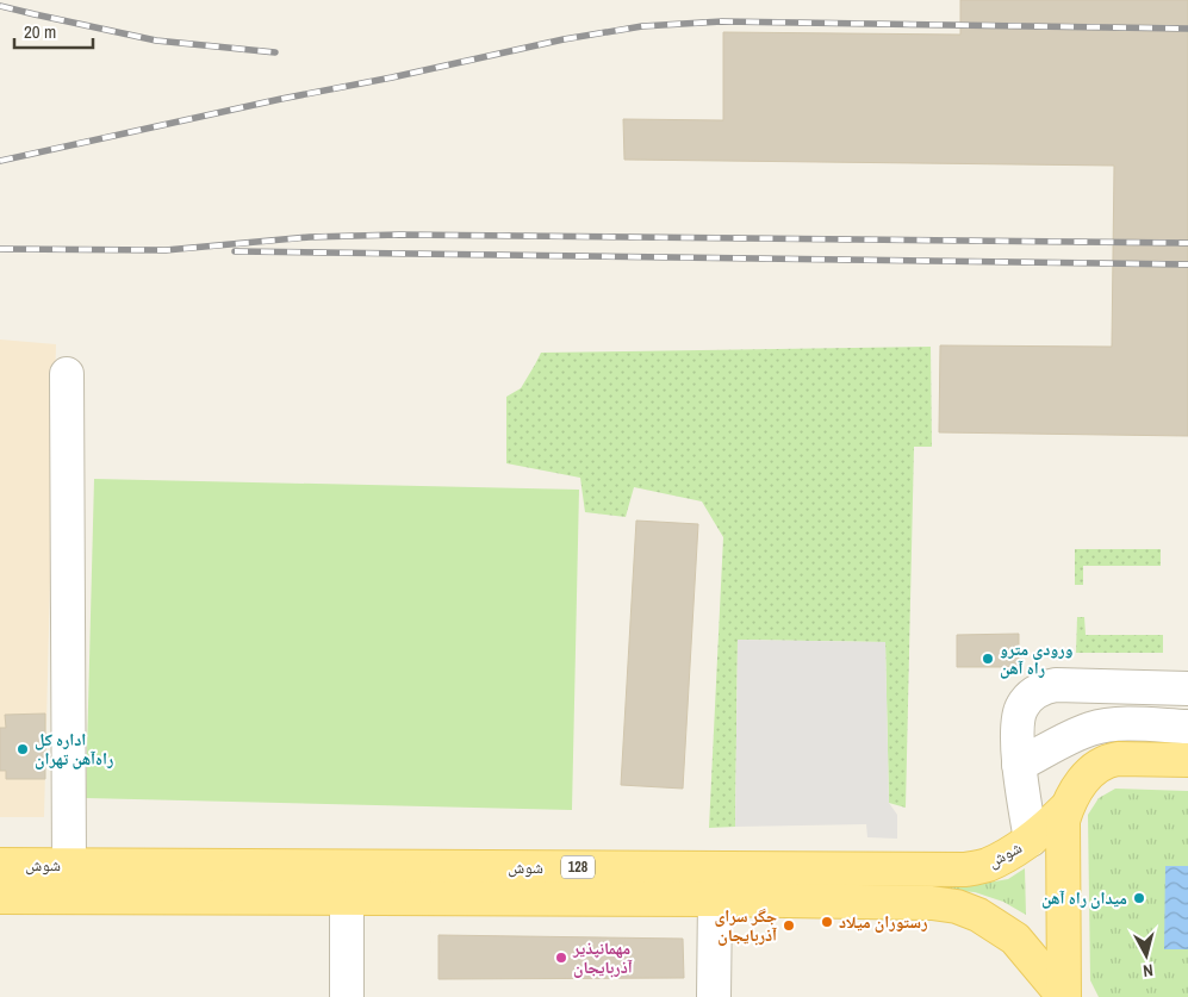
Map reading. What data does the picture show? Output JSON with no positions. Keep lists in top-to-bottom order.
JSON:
{
  "streets": {
    "main road": ["شوش", "128"]
  },
  "places": [
    "ورودی مترو راه آهن",
    "اداره کل راه‌آهن تهران",
    "میدان راه آهن",
    "رستوران میلاد",
    "جگر سرای آذربایجان",
    "مهمانپذیر آذربایجان"
  ],
  "scale_bar": "20 m",
  "north": "bottom"
}
